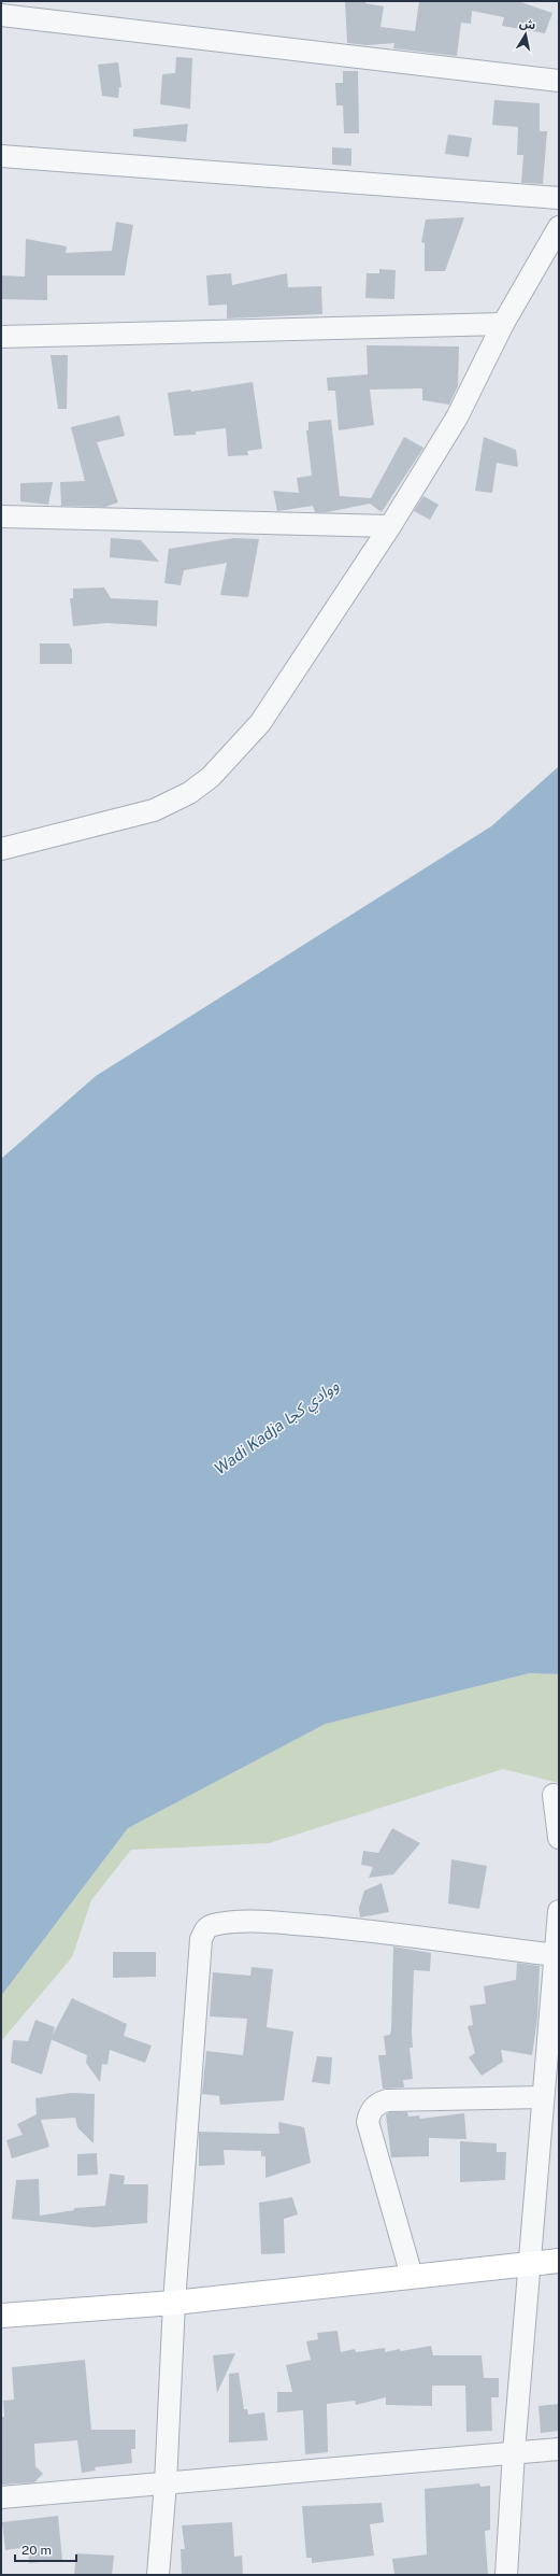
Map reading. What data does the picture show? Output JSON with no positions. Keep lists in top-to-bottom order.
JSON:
{
  "water": ["Wadi Kadja ووادي كجا"],
  "scale_bar": "20 m",
  "north": "top"
}
